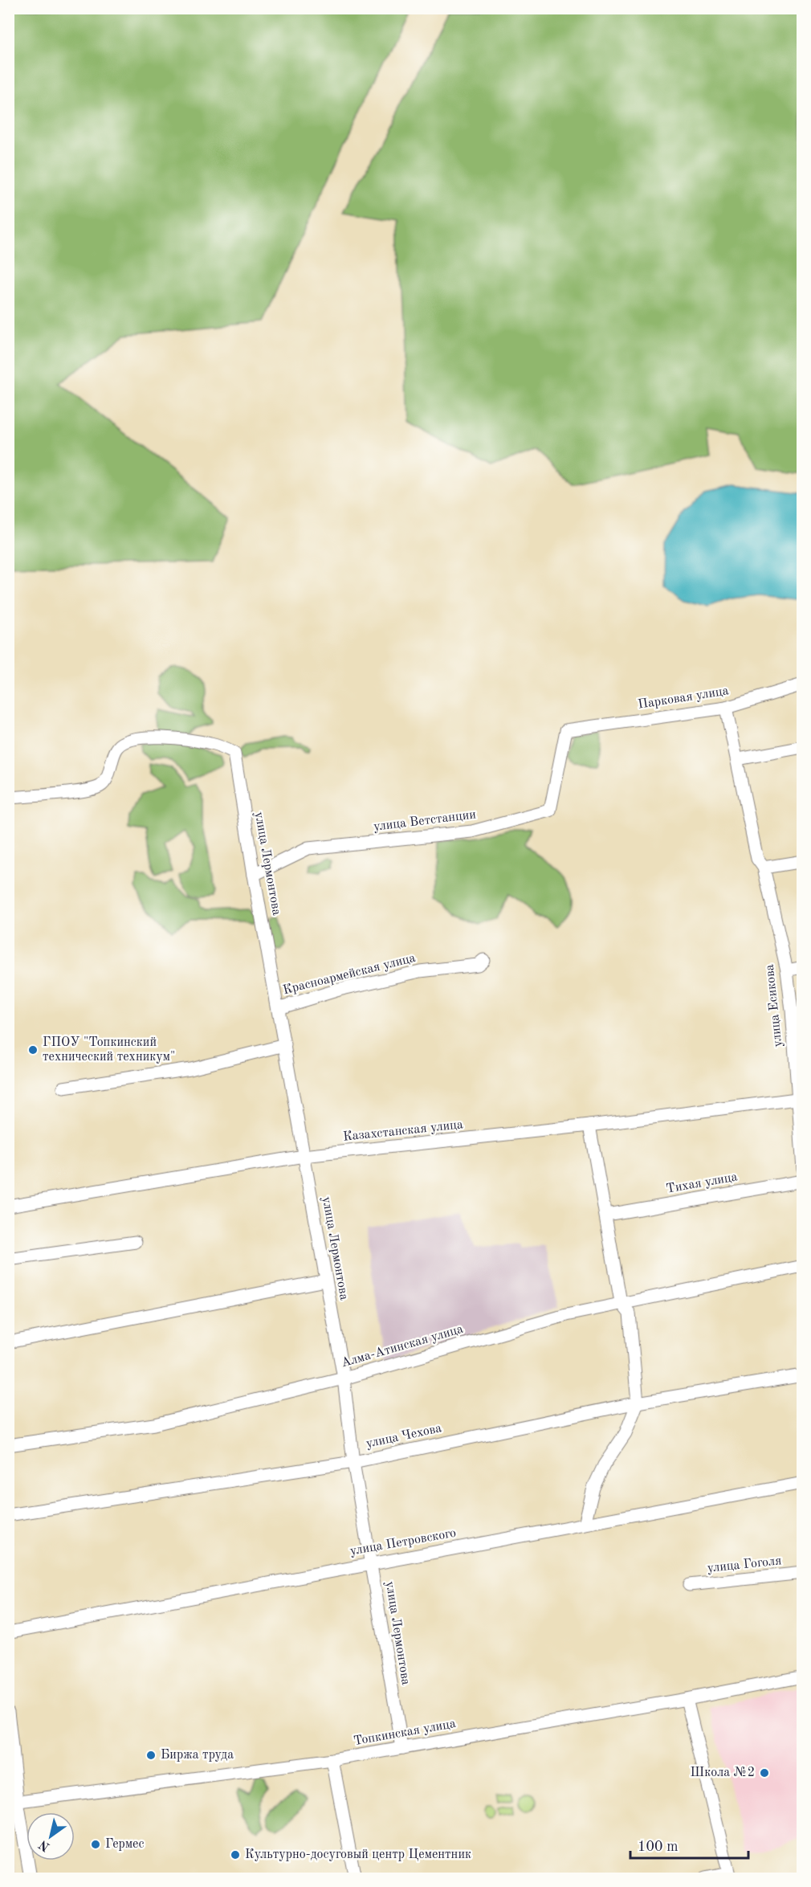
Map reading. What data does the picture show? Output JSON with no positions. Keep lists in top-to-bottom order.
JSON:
{
  "streets": {
    "street": [
      "Парковая улица",
      "улица Ветстанции",
      "улица Лермонтова",
      "Красноармейская улица",
      "улица Есикова",
      "Казахстанская улица",
      "Тихая улица",
      "Алма-Атинская улица",
      "улица Чехова",
      "улица Петровского",
      "улица Гоголя",
      "Топкинская улица"
    ]
  },
  "crossings": [
    ["Парковая улица", "улица Ветстанции"],
    ["Парковая улица", "улица Есикова"],
    ["улица Ветстанции", "улица Лермонтова"],
    ["улица Лермонтова", "Красноармейская улица"],
    ["улица Лермонтова", "Казахстанская улица"],
    ["улица Лермонтова", "Алма-Атинская улица"],
    ["улица Лермонтова", "улица Чехова"],
    ["улица Лермонтова", "улица Петровского"],
    ["улица Лермонтова", "Топкинская улица"],
    ["улица Есикова", "Казахстанская улица"]
  ],
  "places": [
    "ГПОУ \"Топкинский технический техникум\"",
    "Биржа труда",
    "Школа №2",
    "Гермес",
    "Культурно-досуговый центр Цементник"
  ],
  "scale_bar": "100 m",
  "north": "bottom left"
}
